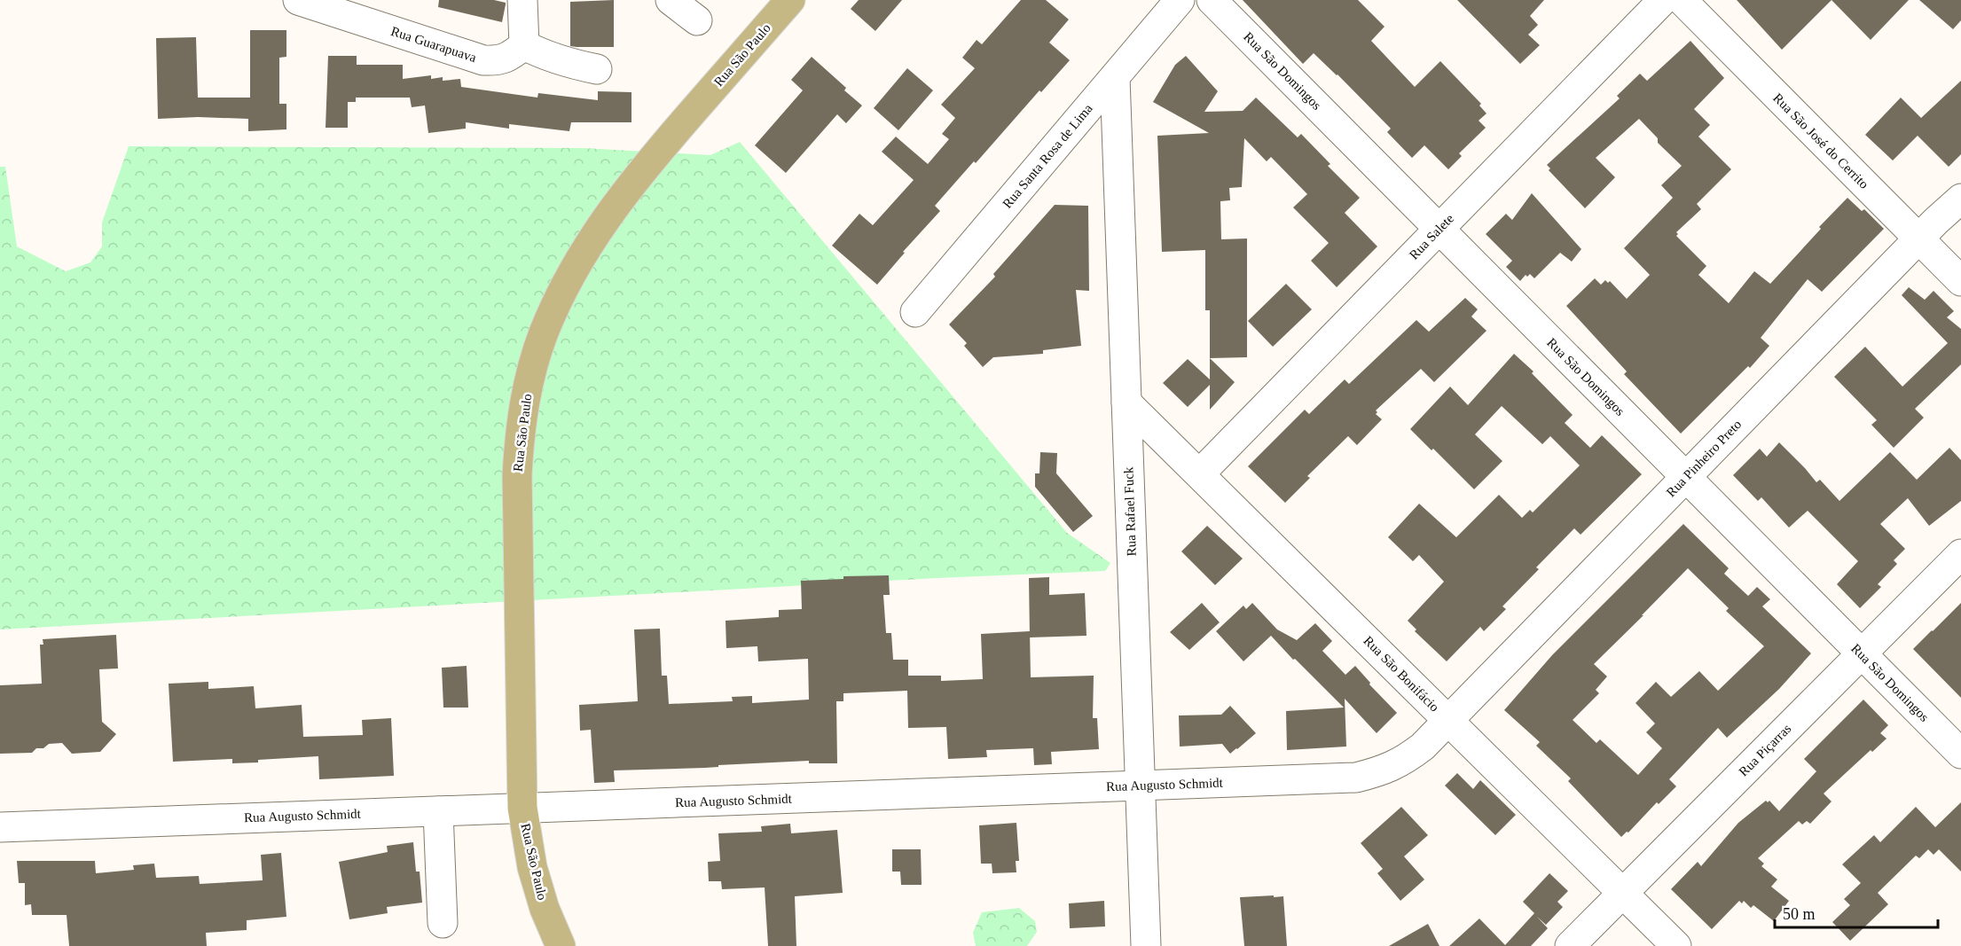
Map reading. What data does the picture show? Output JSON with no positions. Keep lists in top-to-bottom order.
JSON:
{
  "streets": {
    "main road": ["Rua São Paulo"],
    "street": [
      "Rua Guarapuava",
      "Rua São Domingos",
      "Rua São José do Cerrito",
      "Rua Santa Rosa de Lima",
      "Rua Salete",
      "Rua Pinheiro Preto",
      "Rua Rafael Fuck",
      "Rua São Bonifácio",
      "Rua Piçarras",
      "Rua Augusto Schmidt"
    ]
  },
  "crossings": [
    ["Rua São Paulo", "Rua Augusto Schmidt"],
    ["Rua São Domingos", "Rua Salete"],
    ["Rua São Domingos", "Rua Pinheiro Preto"],
    ["Rua São Domingos", "Rua Piçarras"],
    ["Rua São José do Cerrito", "Rua Pinheiro Preto"],
    ["Rua Santa Rosa de Lima", "Rua Rafael Fuck"],
    ["Rua Salete", "Rua São Bonifácio"],
    ["Rua Pinheiro Preto", "Rua São Bonifácio"],
    ["Rua Pinheiro Preto", "Rua Augusto Schmidt"],
    ["Rua Rafael Fuck", "Rua São Bonifácio"],
    ["Rua Rafael Fuck", "Rua Augusto Schmidt"],
    ["Rua São Bonifácio", "Rua Piçarras"],
    ["Rua São Bonifácio", "Rua Augusto Schmidt"]
  ],
  "scale_bar": "50 m"
}
